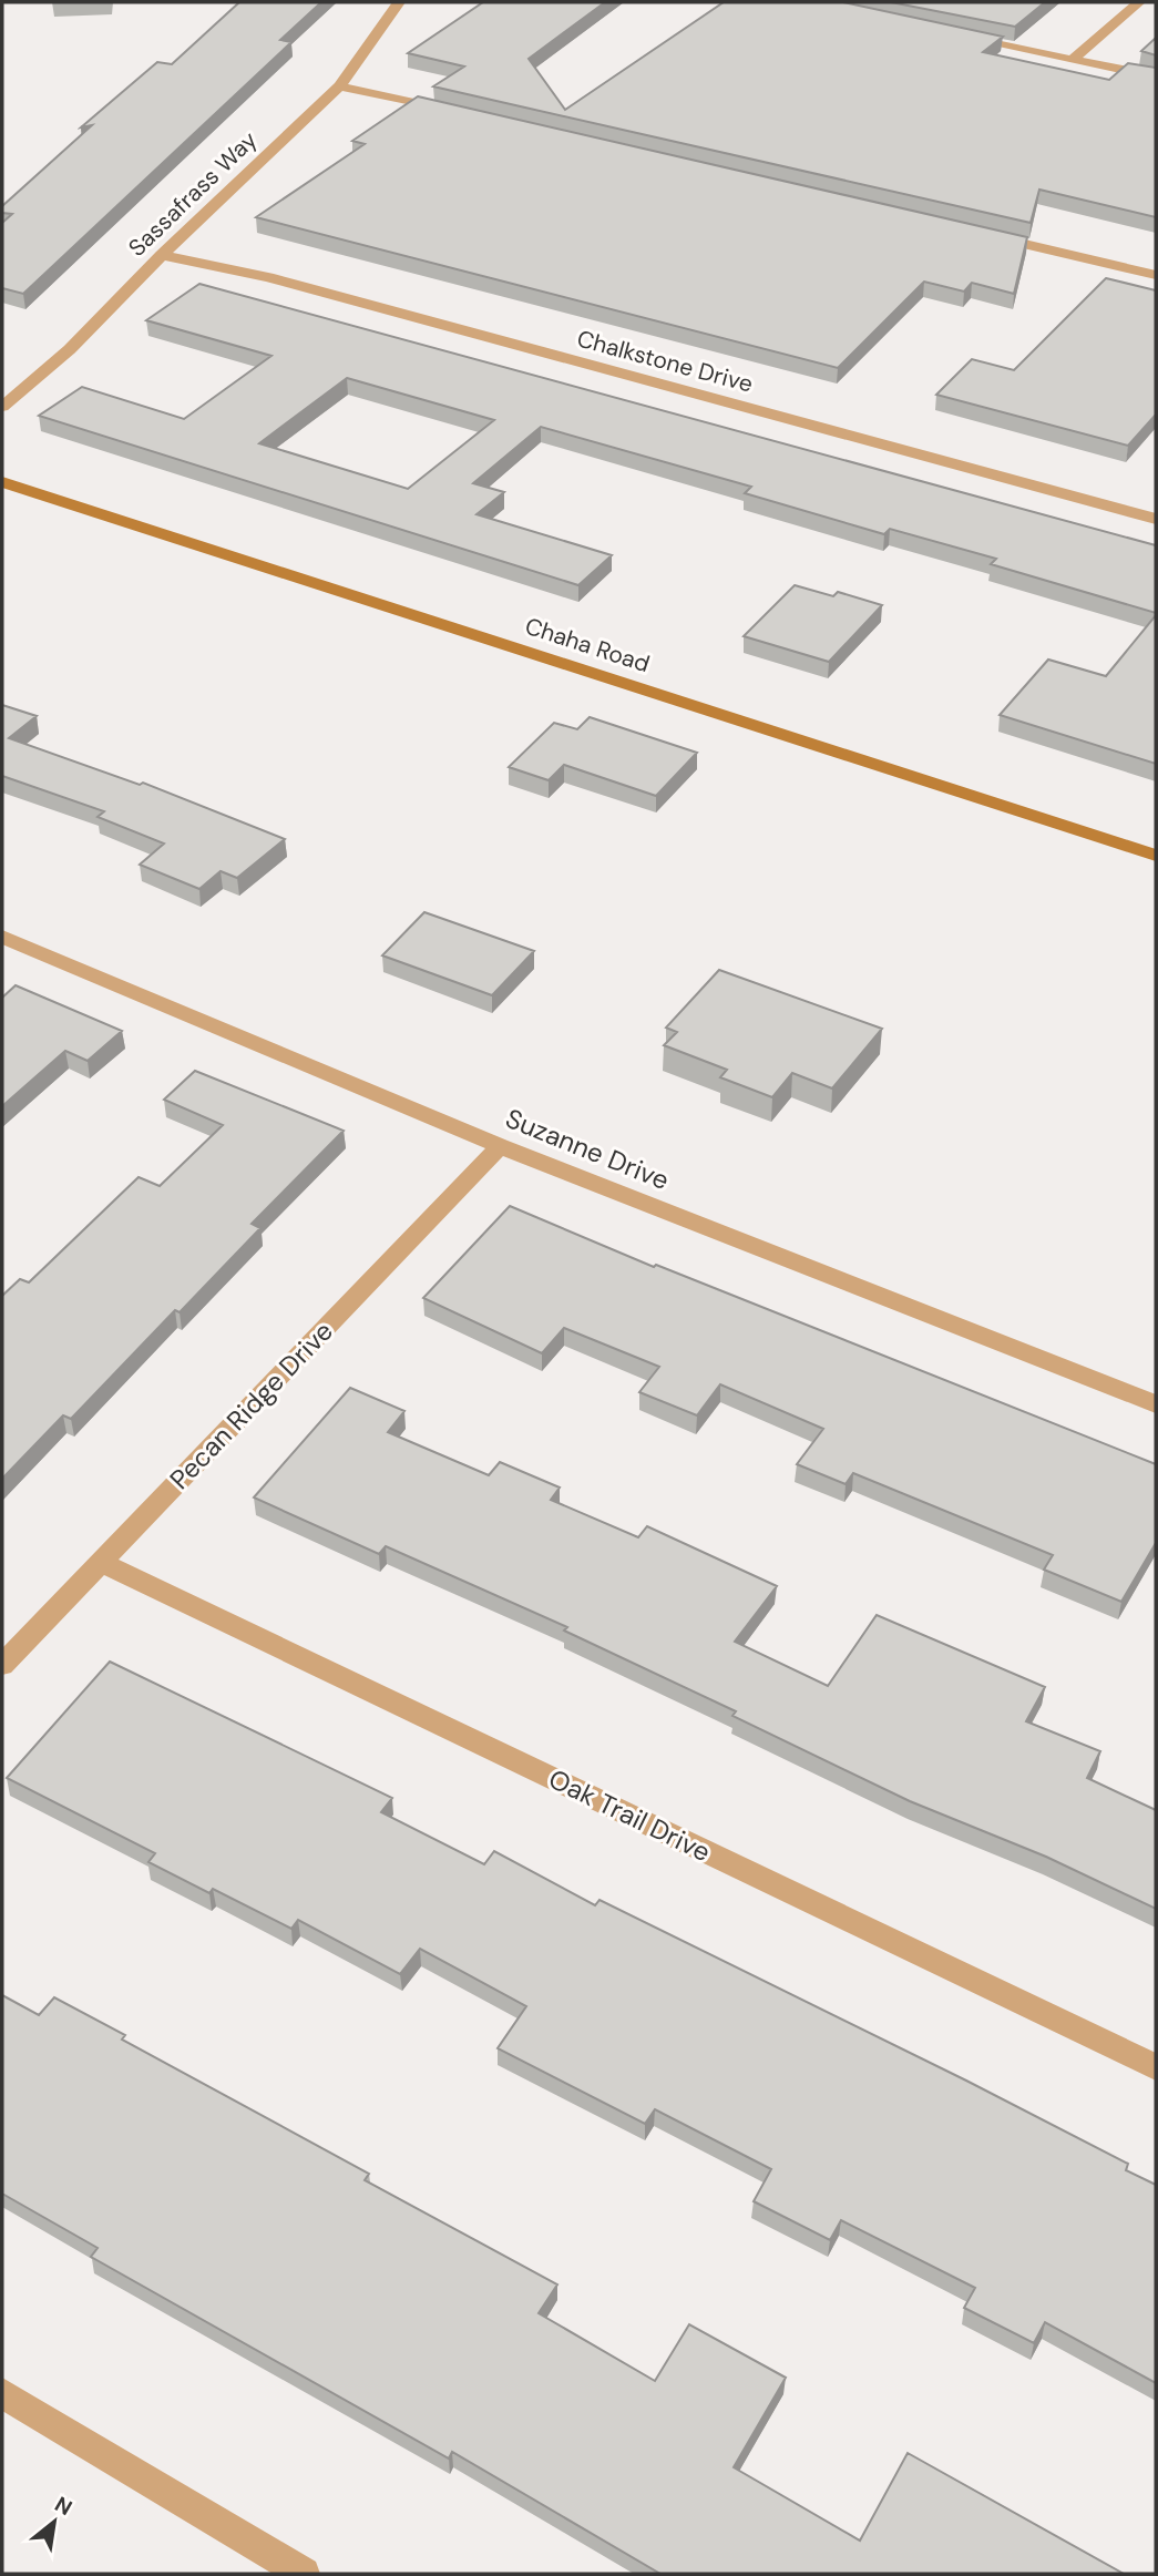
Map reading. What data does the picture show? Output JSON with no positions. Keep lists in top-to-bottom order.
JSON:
{
  "streets": {
    "street": [
      "Sassafrass Way",
      "Chalkstone Drive",
      "Chaha Road",
      "Suzanne Drive",
      "Pecan Ridge Drive",
      "Oak Trail Drive"
    ]
  },
  "crossings": [
    ["Sassafrass Way", "Chalkstone Drive"],
    ["Suzanne Drive", "Pecan Ridge Drive"],
    ["Pecan Ridge Drive", "Oak Trail Drive"]
  ],
  "north": "top right"
}
